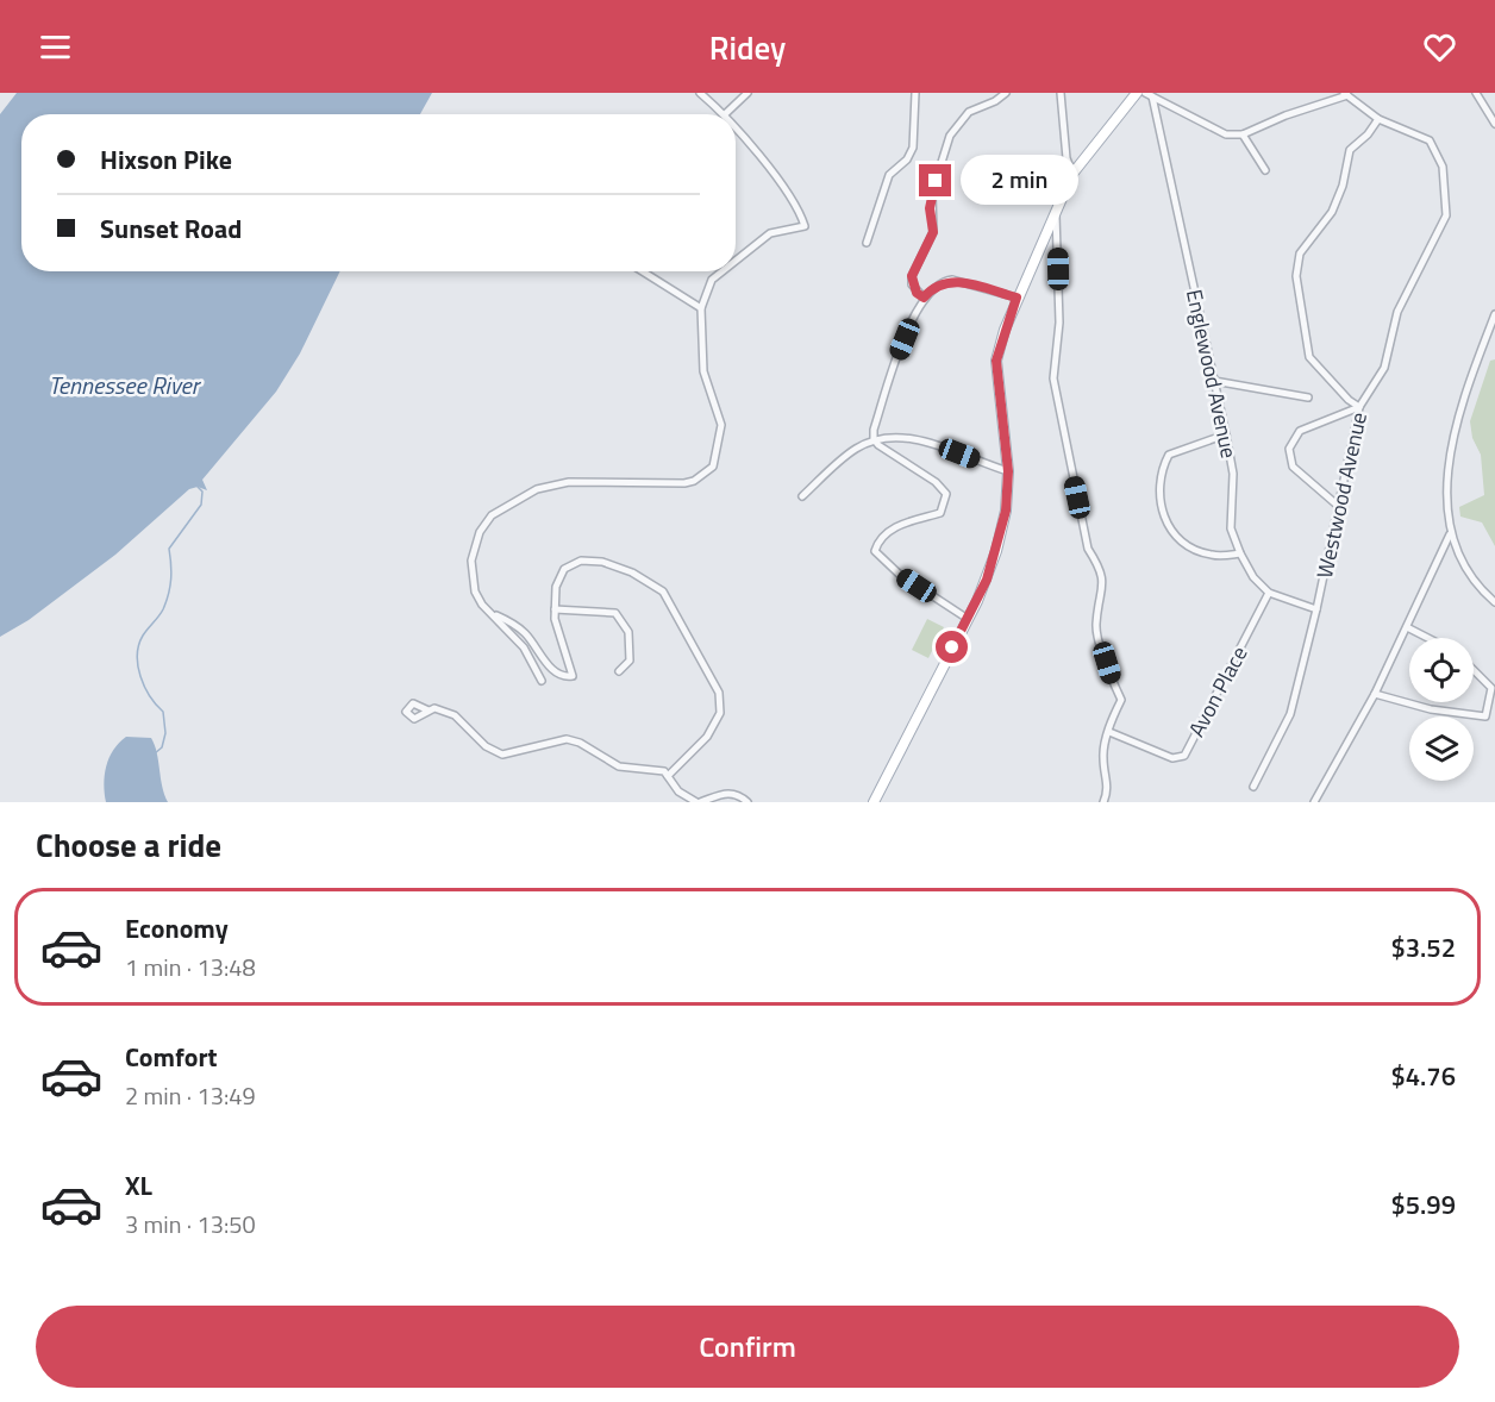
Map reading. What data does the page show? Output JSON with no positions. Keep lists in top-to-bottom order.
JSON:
{
  "streets": {
    "street": ["Englewood Avenue", "Westwood Avenue", "Avon Place"]
  },
  "crossings": [
    ["Englewood Avenue", "Avon Place"]
  ],
  "water": ["Tennessee River"],
  "page": {
    "header": "Ridey",
    "banner": ["Hixson Pike", "Sunset Road"],
    "bubble": "2 min",
    "heading": "Choose a ride",
    "list": [
      {
        "name": "Economy",
        "note": "1 min · 13:48",
        "value": "$3.52"
      },
      {
        "name": "Comfort",
        "note": "2 min · 13:49",
        "value": "$4.76"
      },
      {
        "name": "XL",
        "note": "3 min · 13:50",
        "value": "$5.99"
      }
    ],
    "buttons": "Confirm"
  }
}
